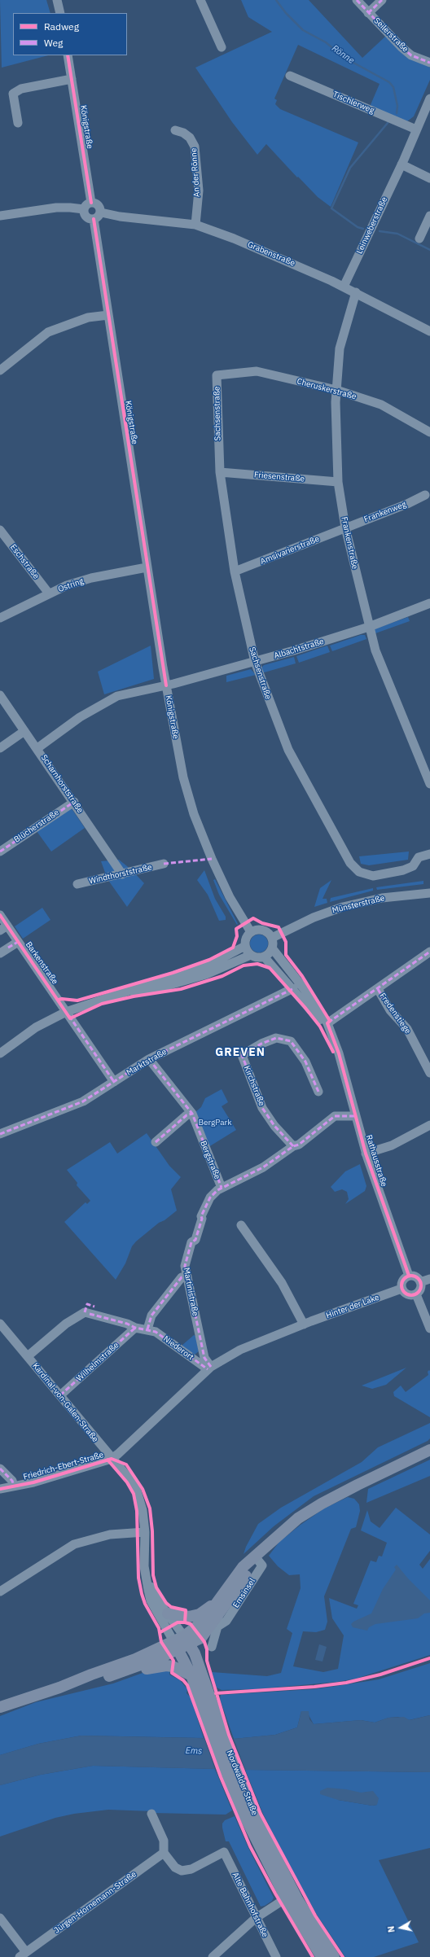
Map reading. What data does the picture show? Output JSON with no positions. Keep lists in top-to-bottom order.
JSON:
{
  "streets": {
    "main road": ["Nordwalder Straße"],
    "street": [
      "Seilerstraße",
      "Tischlerweg",
      "Königstraße",
      "An der Rönne",
      "Leinweberstraße",
      "Grabenstraße",
      "Cheruskerstraße",
      "Sachsenstraße",
      "Friesenstraße",
      "Frankenweg",
      "Frankenstraße",
      "Amsivarierstraße",
      "Eschstraße",
      "Ostring",
      "Albachtstraße",
      "Scharnhorststraße",
      "Blücherstraße",
      "Windthorststraße",
      "Münsterstraße",
      "Barkenstraße",
      "Fredenstiege",
      "Marktstraße",
      "Kirchstraße",
      "Bergstraße",
      "Rathausstraße",
      "Martinistraße",
      "Hinter der Lake",
      "Niederort",
      "Wilhelmstraße",
      "Kardinal-von-Galen-Straße",
      "Friedrich-Ebert-Straße",
      "Jürgen-Hornemann-Straße",
      "Alte Bahnhofstraße"
    ]
  },
  "crossings": [
    ["Tischlerweg", "Leinweberstraße"],
    ["Königstraße", "Grabenstraße"],
    ["Königstraße", "Ostring"],
    ["Königstraße", "Albachtstraße"],
    ["Königstraße", "Münsterstraße"],
    ["An der Rönne", "Grabenstraße"],
    ["Leinweberstraße", "Grabenstraße"],
    ["Grabenstraße", "Frankenstraße"],
    ["Cheruskerstraße", "Sachsenstraße"],
    ["Cheruskerstraße", "Frankenstraße"],
    ["Sachsenstraße", "Friesenstraße"],
    ["Sachsenstraße", "Amsivarierstraße"],
    ["Sachsenstraße", "Albachtstraße"],
    ["Friesenstraße", "Frankenstraße"],
    ["Frankenweg", "Frankenstraße"],
    ["Frankenweg", "Amsivarierstraße"],
    ["Frankenstraße", "Amsivarierstraße"],
    ["Frankenstraße", "Albachtstraße"],
    ["Eschstraße", "Ostring"],
    ["Albachtstraße", "Scharnhorststraße"],
    ["Scharnhorststraße", "Blücherstraße"],
    ["Scharnhorststraße", "Windthorststraße"],
    ["Barkenstraße", "Marktstraße"],
    ["Marktstraße", "Bergstraße"],
    ["Kirchstraße", "Martinistraße"],
    ["Bergstraße", "Martinistraße"],
    ["Rathausstraße", "Martinistraße"],
    ["Rathausstraße", "Hinter der Lake"],
    ["Martinistraße", "Hinter der Lake"],
    ["Martinistraße", "Niederort"],
    ["Hinter der Lake", "Niederort"],
    ["Niederort", "Wilhelmstraße"],
    ["Niederort", "Kardinal-von-Galen-Straße"],
    ["Wilhelmstraße", "Kardinal-von-Galen-Straße"],
    ["Kardinal-von-Galen-Straße", "Friedrich-Ebert-Straße"],
    ["Kardinal-von-Galen-Straße", "Nordwalder Straße"],
    ["Jürgen-Hornemann-Straße", "Alte Bahnhofstraße"]
  ],
  "districts": ["GREVEN"],
  "water": ["Rönne", "Ems"],
  "parks": ["BergPark"],
  "legend": ["Radweg", "Weg"],
  "north": "left"
}
